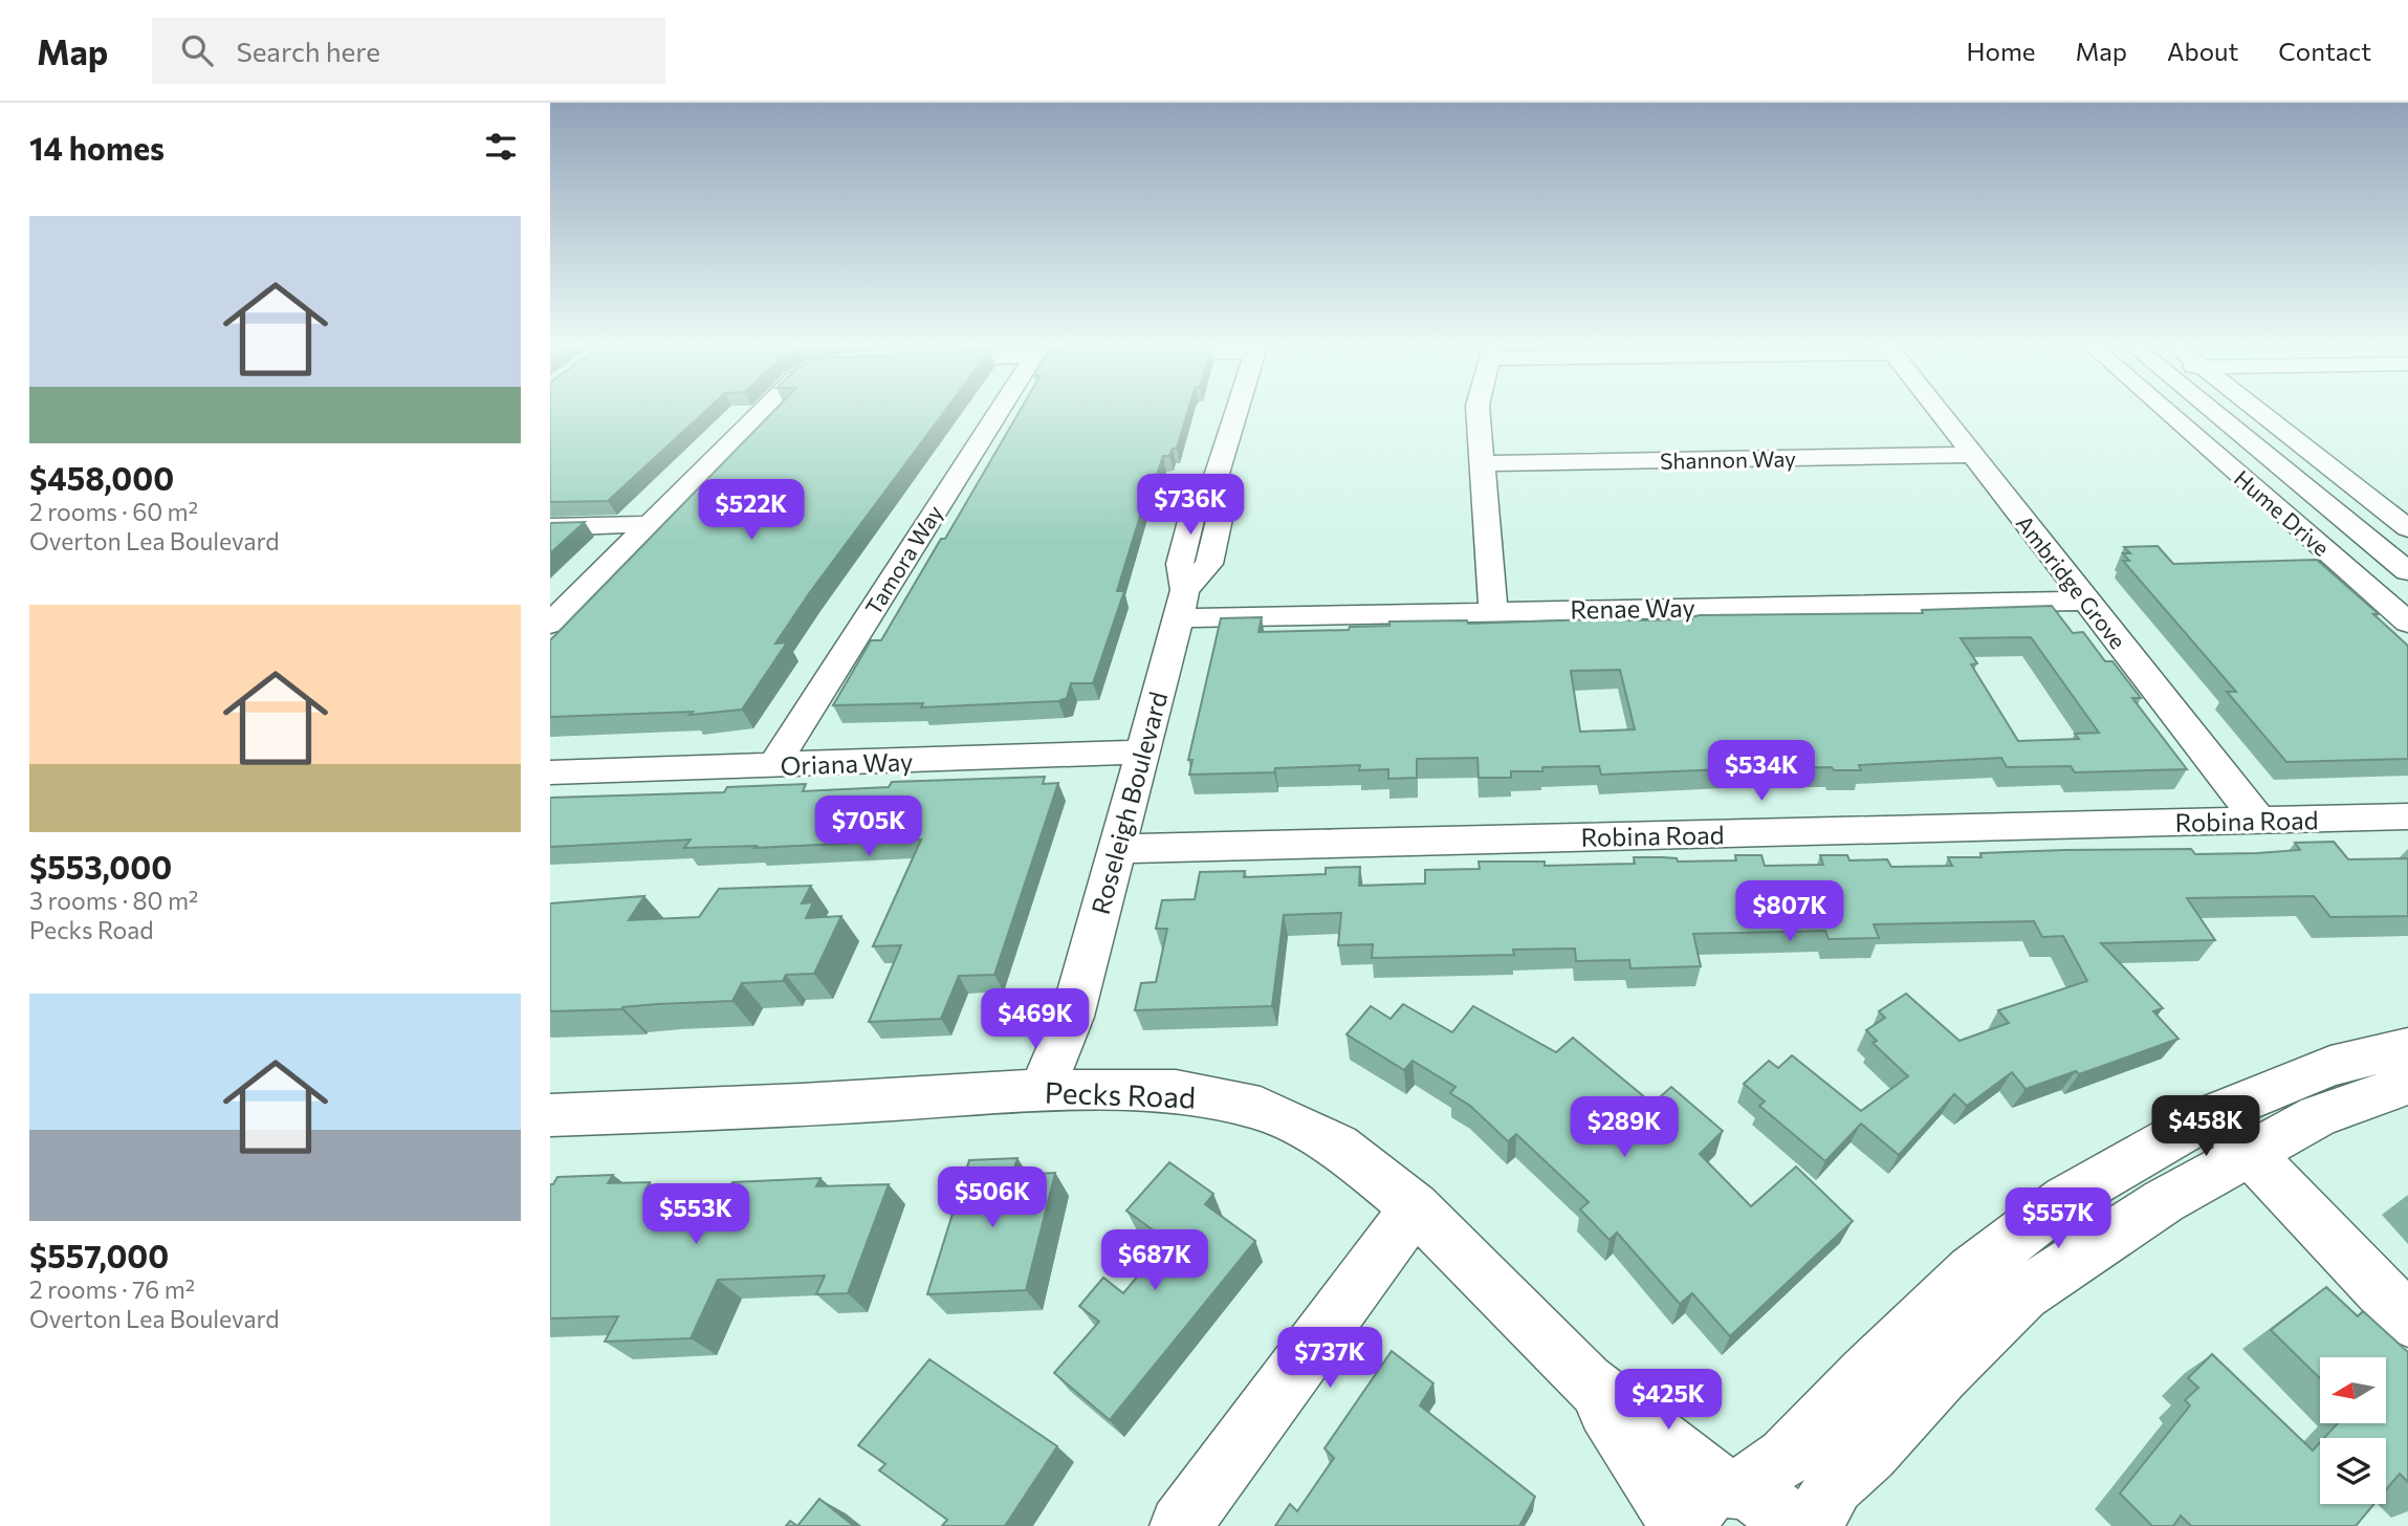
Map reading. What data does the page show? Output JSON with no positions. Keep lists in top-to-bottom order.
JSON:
{
  "streets": {
    "street": [
      "Shannon Way",
      "Hume Drive",
      "Tamora Way",
      "Ambridge Grove",
      "Renae Way",
      "Oriana Way",
      "Roseleigh Boulevard",
      "Robina Road",
      "Pecks Road"
    ]
  },
  "crossings": [
    ["Shannon Way", "Ambridge Grove"],
    ["Tamora Way", "Oriana Way"],
    ["Ambridge Grove", "Renae Way"],
    ["Ambridge Grove", "Robina Road"],
    ["Renae Way", "Roseleigh Boulevard"],
    ["Oriana Way", "Roseleigh Boulevard"],
    ["Roseleigh Boulevard", "Robina Road"],
    ["Roseleigh Boulevard", "Pecks Road"]
  ],
  "north": "left",
  "page": {
    "header": "Map",
    "search": "Search here",
    "nav": [
      "Home",
      "Map",
      "About",
      "Contact"
    ],
    "heading": "14 homes",
    "list": [
      {
        "name": "$458,000",
        "note": "2 rooms · 60 m² · Overton Lea Boulevard"
      },
      {
        "name": "$553,000",
        "note": "3 rooms · 80 m² · Pecks Road"
      },
      {
        "name": "$557,000",
        "note": "2 rooms · 76 m² · Overton Lea Boulevard"
      }
    ],
    "price": [
      "$736K",
      "$522K",
      "$534K",
      "$705K",
      "$807K",
      "$469K",
      "$458K",
      "$289K",
      "$506K",
      "$553K",
      "$557K",
      "$687K",
      "$737K",
      "$425K"
    ]
  }
}
